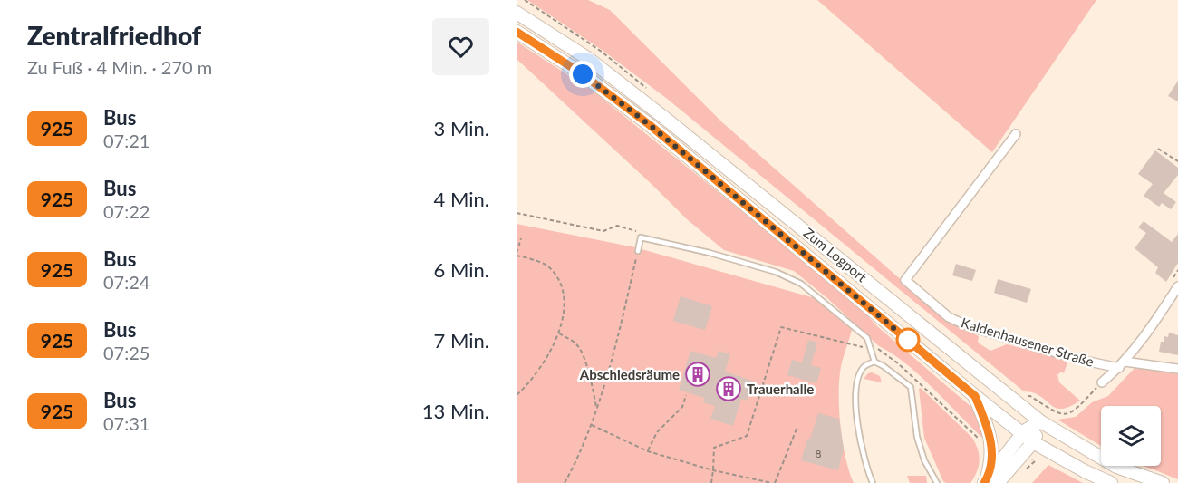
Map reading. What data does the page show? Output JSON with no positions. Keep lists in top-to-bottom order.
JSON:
{
  "streets": {
    "main road": ["Zum Logport"],
    "street": ["Kaldenhausener Straße"]
  },
  "places": {
    "building": ["Abschiedsräume", "Trauerhalle"]
  },
  "lines": ["bus line 925"],
  "house_numbers": ["8"],
  "page": {
    "heading": ["Zentralfriedhof", "Zu Fuß · 4 Min. · 270 m"],
    "list": [
      {
        "mark": "925",
        "name": "Bus",
        "note": "07:21",
        "value": "3 Min."
      },
      {
        "mark": "925",
        "name": "Bus",
        "note": "07:22",
        "value": "4 Min."
      },
      {
        "mark": "925",
        "name": "Bus",
        "note": "07:24",
        "value": "6 Min."
      },
      {
        "mark": "925",
        "name": "Bus",
        "note": "07:25",
        "value": "7 Min."
      },
      {
        "mark": "925",
        "name": "Bus",
        "note": "07:31",
        "value": "13 Min."
      }
    ]
  }
}
